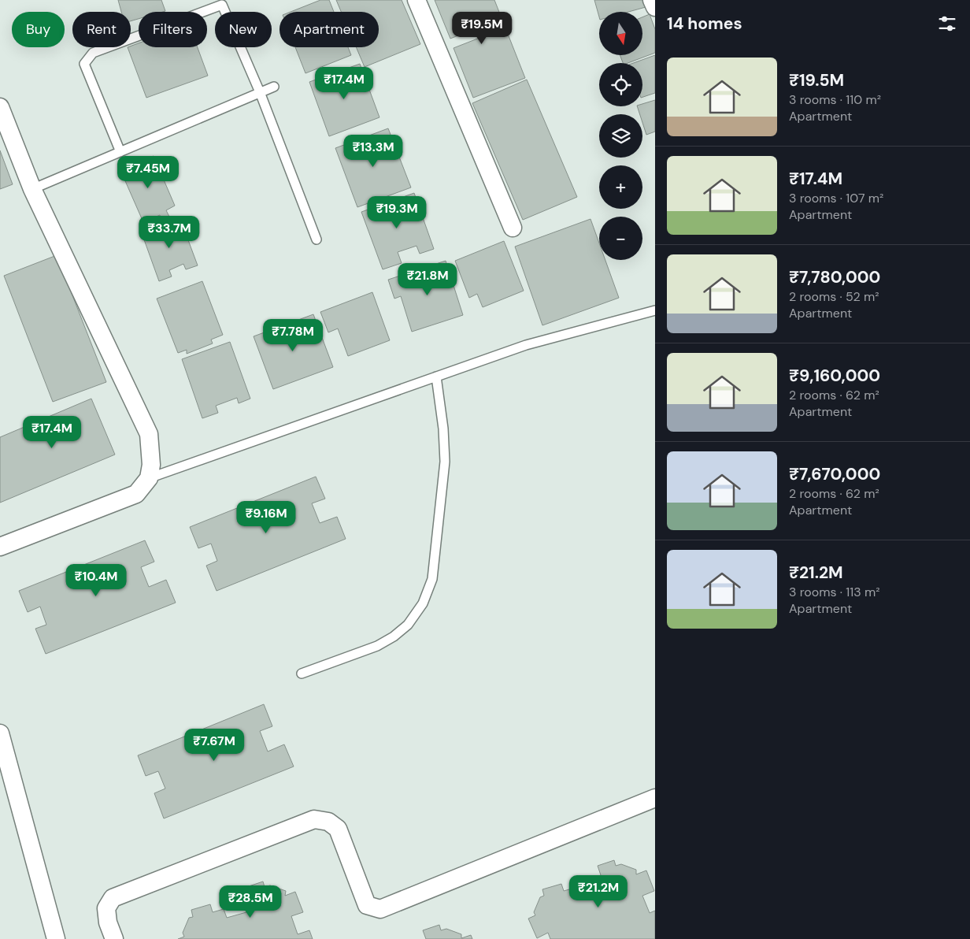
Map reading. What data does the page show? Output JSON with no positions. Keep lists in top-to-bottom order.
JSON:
{
  "north": "bottom",
  "page": {
    "heading": "14 homes",
    "map_buttons": ["+", "−"],
    "price": [
      "₹19.5M",
      "₹17.4M",
      "₹13.3M",
      "₹7.45M",
      "₹19.3M",
      "₹33.7M",
      "₹21.8M",
      "₹7.78M",
      "₹17.4M",
      "₹9.16M",
      "₹10.4M",
      "₹7.67M",
      "₹21.2M",
      "₹28.5M"
    ],
    "chip": [
      "Buy",
      "Rent",
      "Filters",
      "New",
      "Apartment"
    ],
    "list": [
      {
        "name": "₹19.5M",
        "note": "3 rooms · 110 m² · Apartment"
      },
      {
        "name": "₹17.4M",
        "note": "3 rooms · 107 m² · Apartment"
      },
      {
        "name": "₹7,780,000",
        "note": "2 rooms · 52 m² · Apartment"
      },
      {
        "name": "₹9,160,000",
        "note": "2 rooms · 62 m² · Apartment"
      },
      {
        "name": "₹7,670,000",
        "note": "2 rooms · 62 m² · Apartment"
      },
      {
        "name": "₹21.2M",
        "note": "3 rooms · 113 m² · Apartment"
      }
    ]
  }
}
